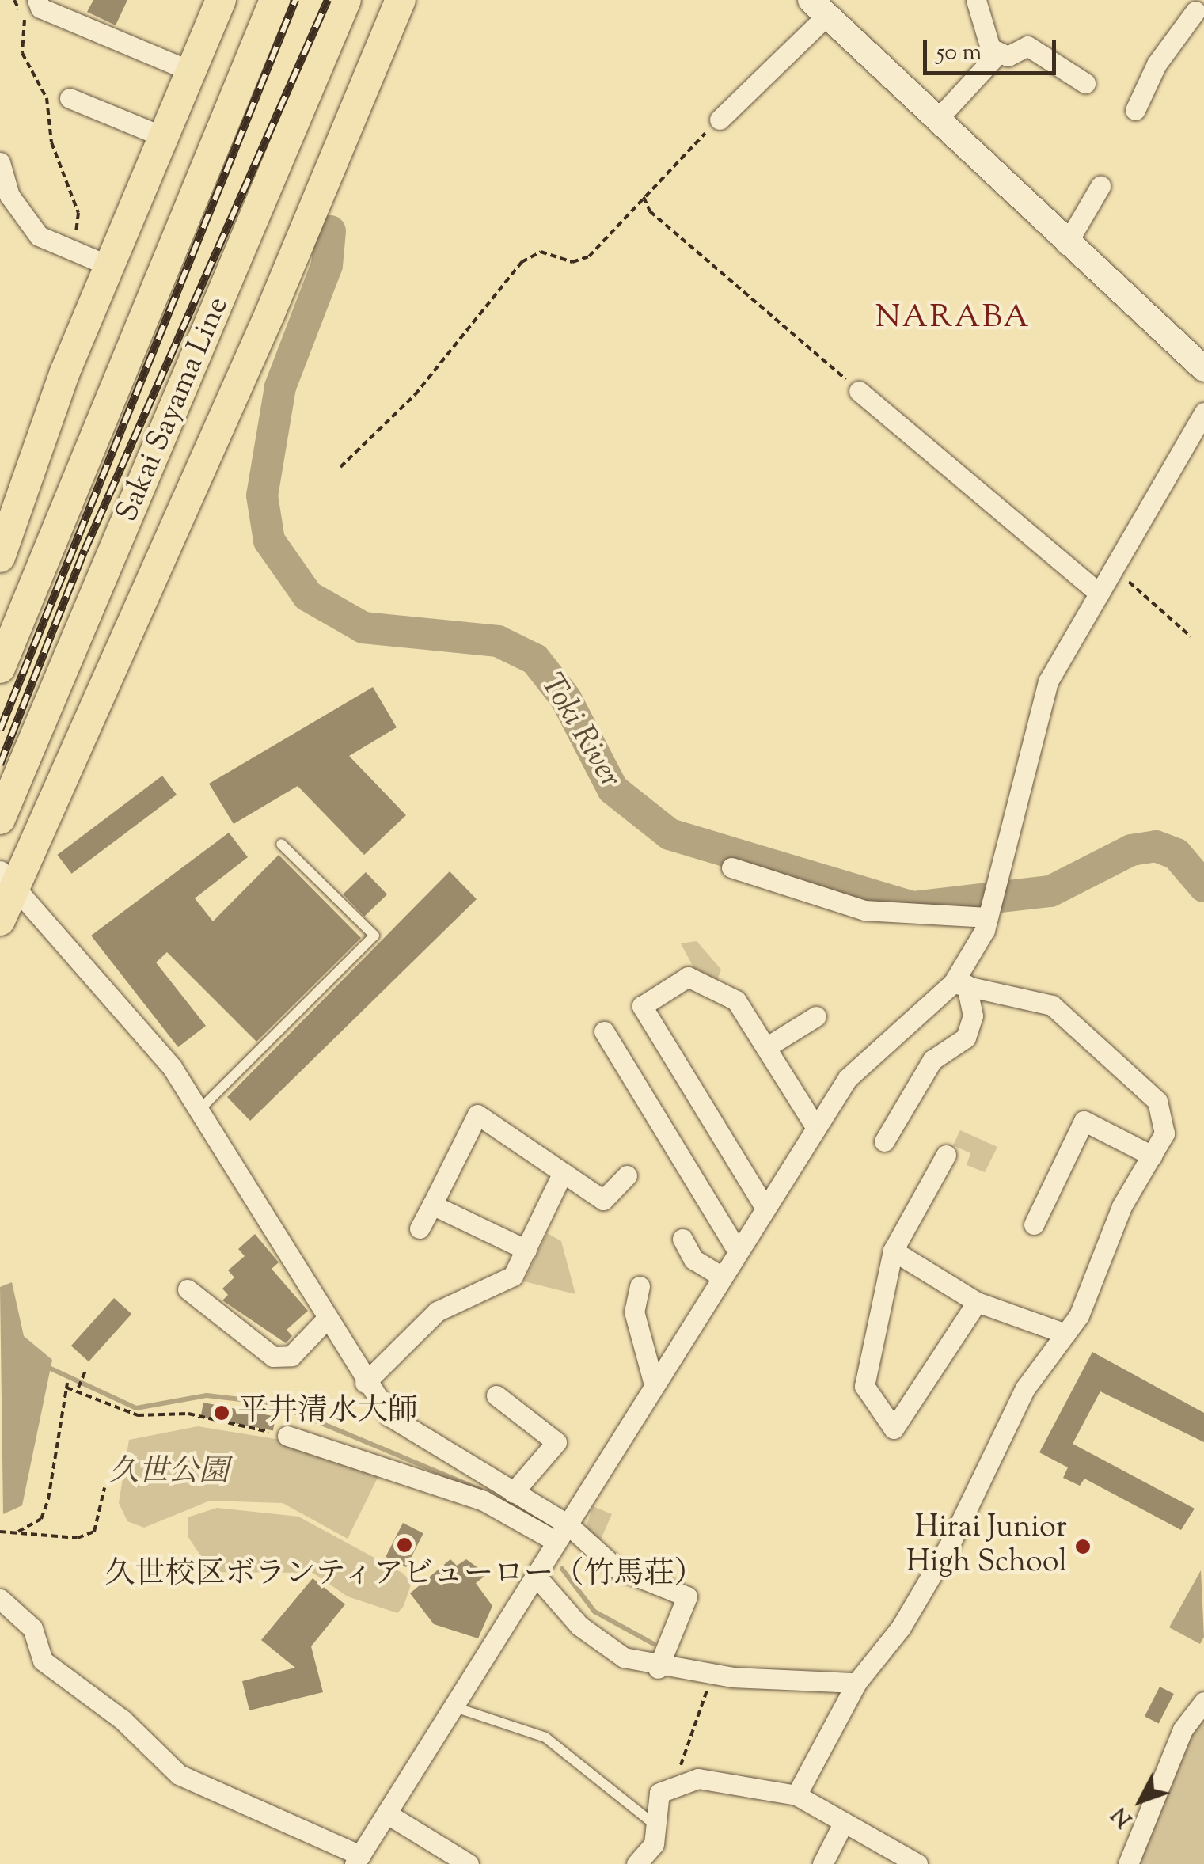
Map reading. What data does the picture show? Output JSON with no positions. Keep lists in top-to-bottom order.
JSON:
{
  "streets": {
    "main road": ["Sakai Sayama Line"]
  },
  "districts": ["NARABA"],
  "water": ["Toki River"],
  "parks": ["久世公園"],
  "places": ["平井清水大師", "久世校区ボランティアビューロー（竹馬荘）", "Hirai Junior High School"],
  "scale_bar": "50 m",
  "north": "bottom left"
}
